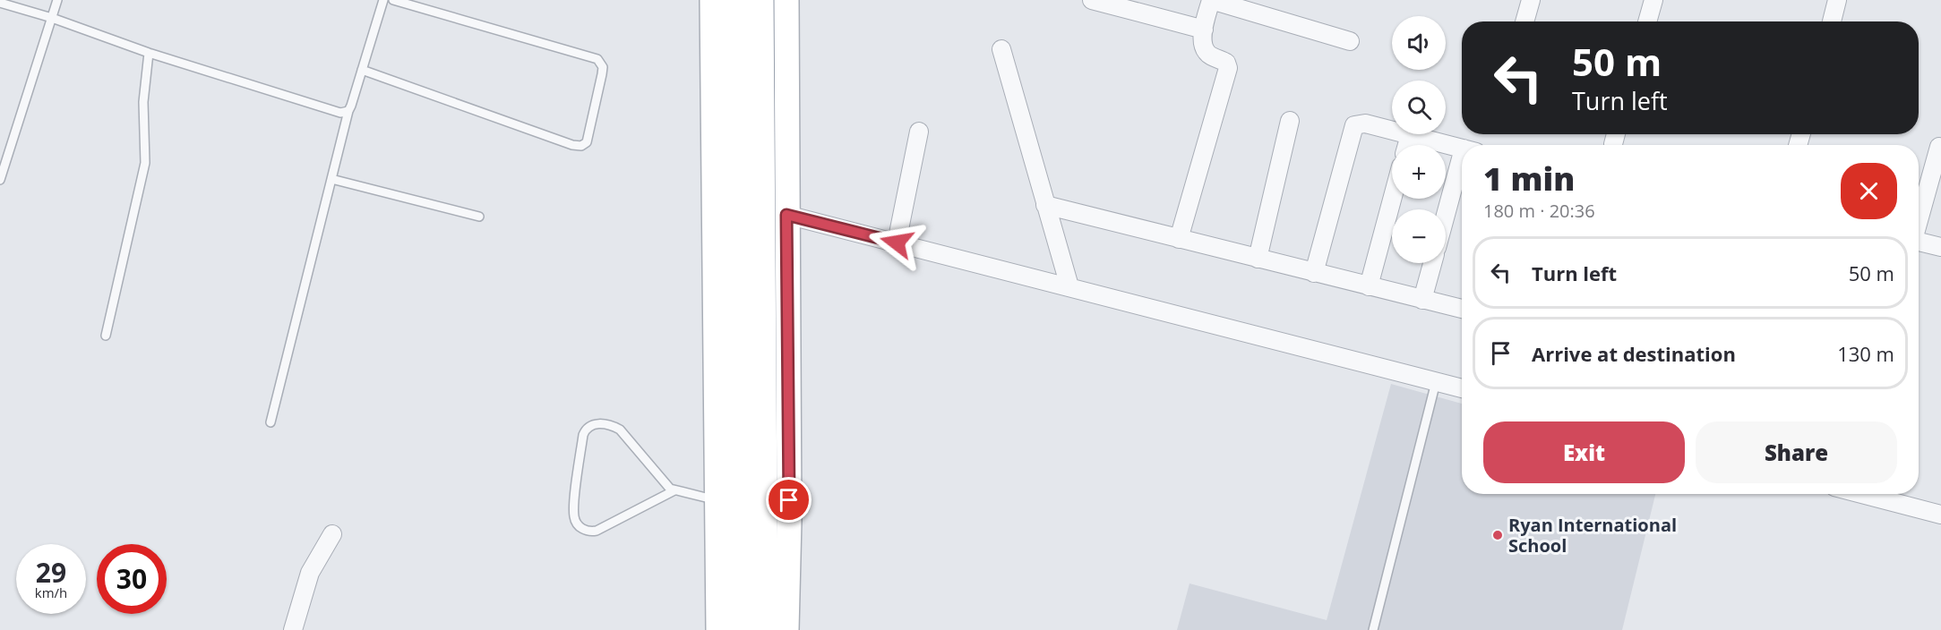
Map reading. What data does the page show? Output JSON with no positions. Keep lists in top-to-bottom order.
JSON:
{
  "places": ["Ryan International School"],
  "page": {
    "map_buttons": ["+", "−"],
    "turn": ["50 m", "Turn left"],
    "heading": ["1 min", "180 m · 20:36"],
    "list": [
      {
        "name": "Turn left",
        "value": "50 m"
      },
      {
        "name": "Arrive at destination",
        "value": "130 m"
      }
    ],
    "buttons": ["Exit", "Share"],
    "speed": "29 km/h",
    "limit": "30"
  }
}
